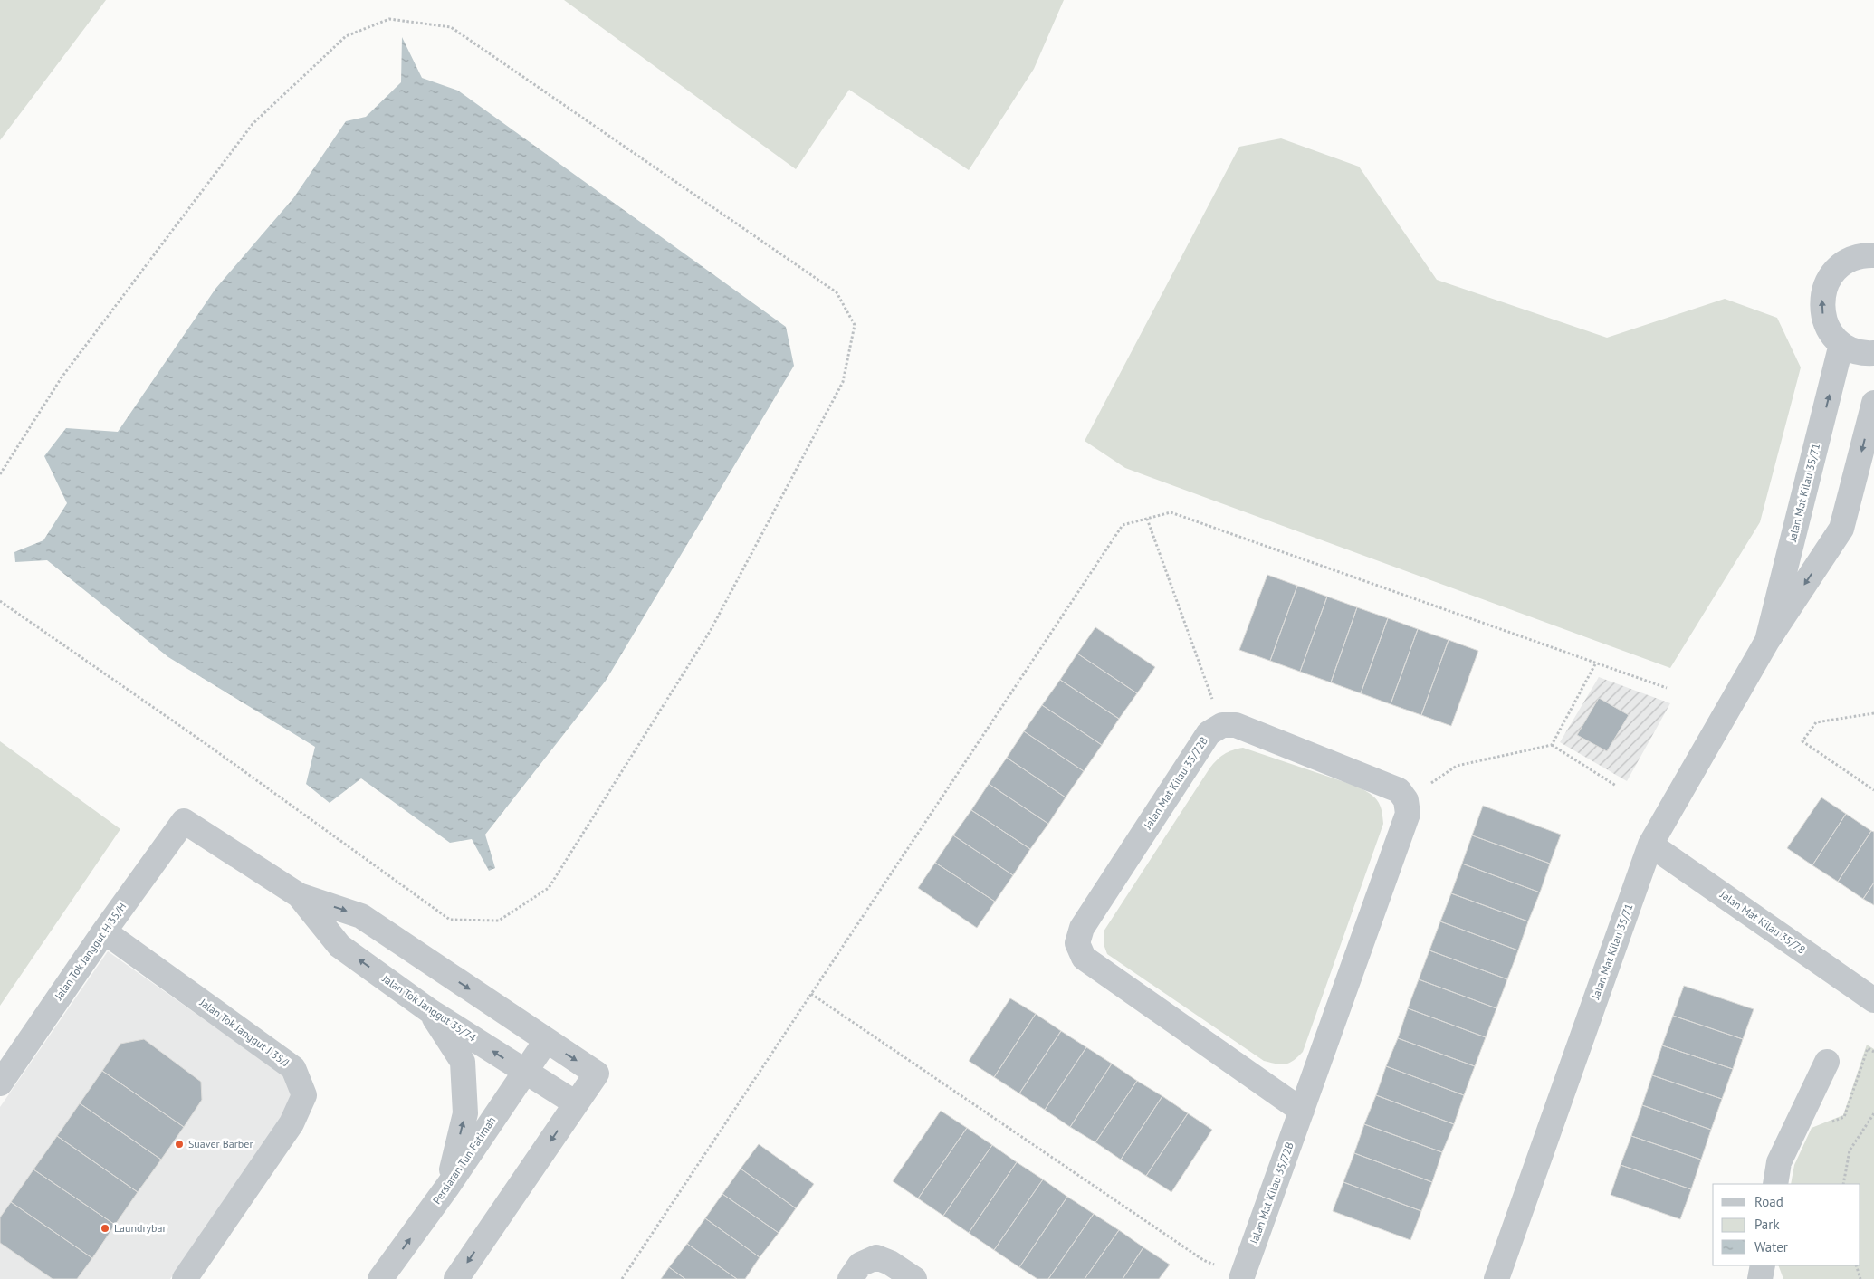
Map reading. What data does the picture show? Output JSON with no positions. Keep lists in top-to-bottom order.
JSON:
{
  "streets": {
    "street": [
      "Jalan Mat Kilau 35/71",
      "Jalan Mat Kilau 35/72B",
      "Jalan Mat Kilau 35/78",
      "Jalan Tok Janggut H 35/H",
      "Jalan Tok Janggut 35/74",
      "Jalan Tok Janggut J 35/J",
      "Persiaran Tun Fatimah"
    ]
  },
  "crossings": [
    ["Jalan Mat Kilau 35/71", "Jalan Mat Kilau 35/78"],
    ["Jalan Tok Janggut H 35/H", "Jalan Tok Janggut 35/74"],
    ["Jalan Tok Janggut H 35/H", "Jalan Tok Janggut J 35/J"],
    ["Jalan Tok Janggut 35/74", "Persiaran Tun Fatimah"]
  ],
  "places": ["Suaver Barber", "Laundrybar"],
  "legend": ["Road", "Park", "Water"]
}
